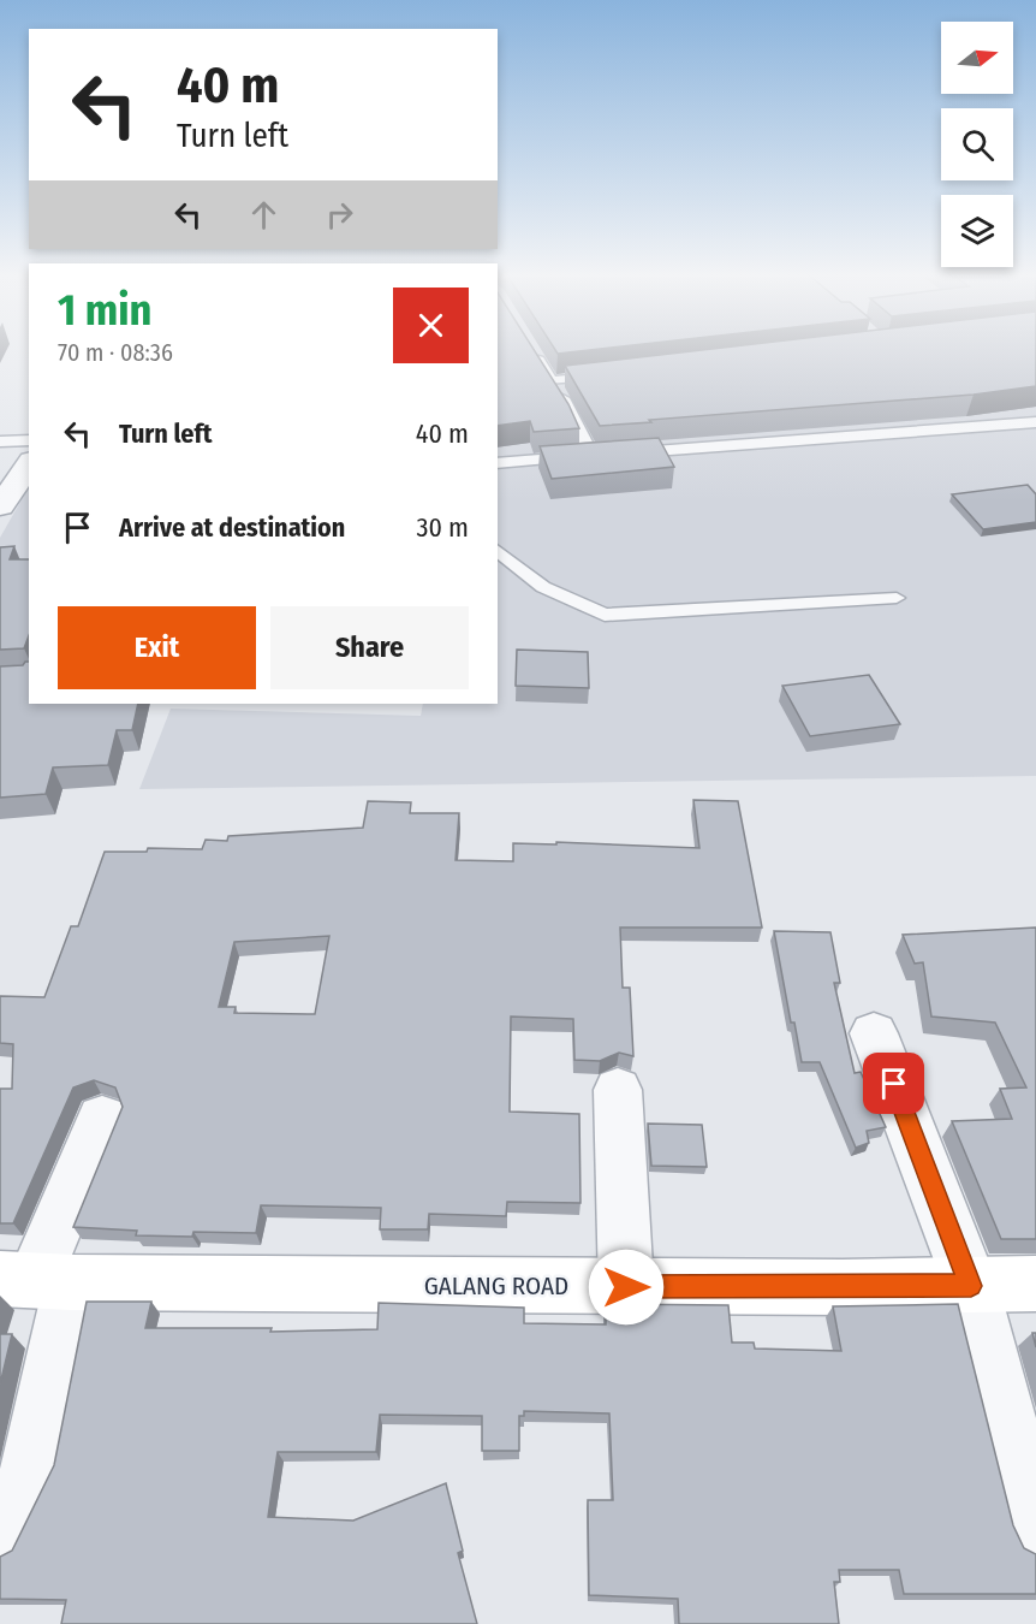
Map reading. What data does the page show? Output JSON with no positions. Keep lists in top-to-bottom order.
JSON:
{
  "streets": {
    "street": ["GALANG ROAD"]
  },
  "north": "right",
  "page": {
    "turn": ["40 m", "Turn left"],
    "heading": ["1 min", "70 m · 08:36"],
    "list": [
      {
        "name": "Turn left",
        "value": "40 m"
      },
      {
        "name": "Arrive at destination",
        "value": "30 m"
      }
    ],
    "buttons": ["Exit", "Share"]
  }
}
